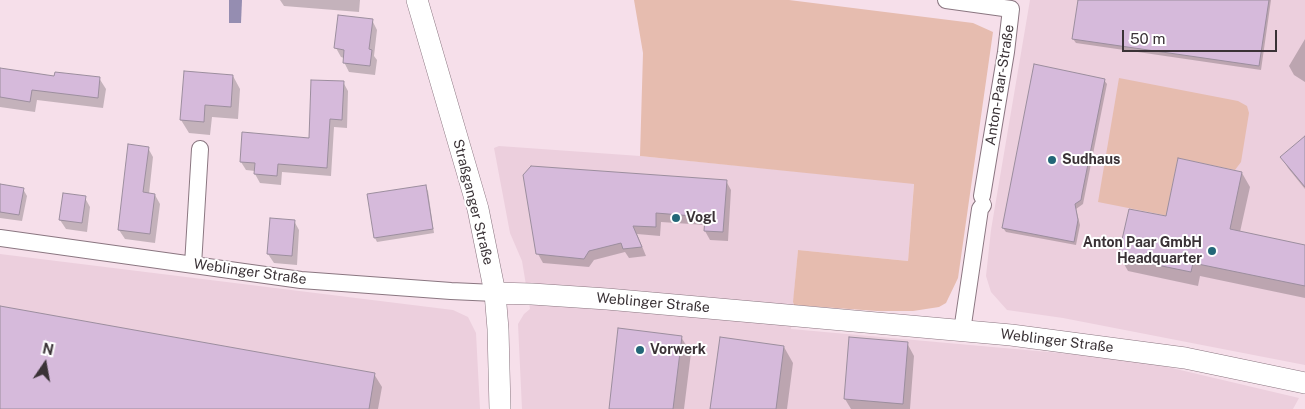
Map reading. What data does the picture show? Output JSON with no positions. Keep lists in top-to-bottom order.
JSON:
{
  "streets": {
    "street": ["Anton-Paar-Straße", "Straßganger Straße", "Weblinger Straße"]
  },
  "crossings": [
    ["Anton-Paar-Straße", "Weblinger Straße"],
    ["Straßganger Straße", "Weblinger Straße"]
  ],
  "places": [
    "Sudhaus",
    "Vogl",
    "Anton Paar GmbH Headquarter",
    "Vorwerk"
  ],
  "scale_bar": "50 m",
  "north": "top"
}
